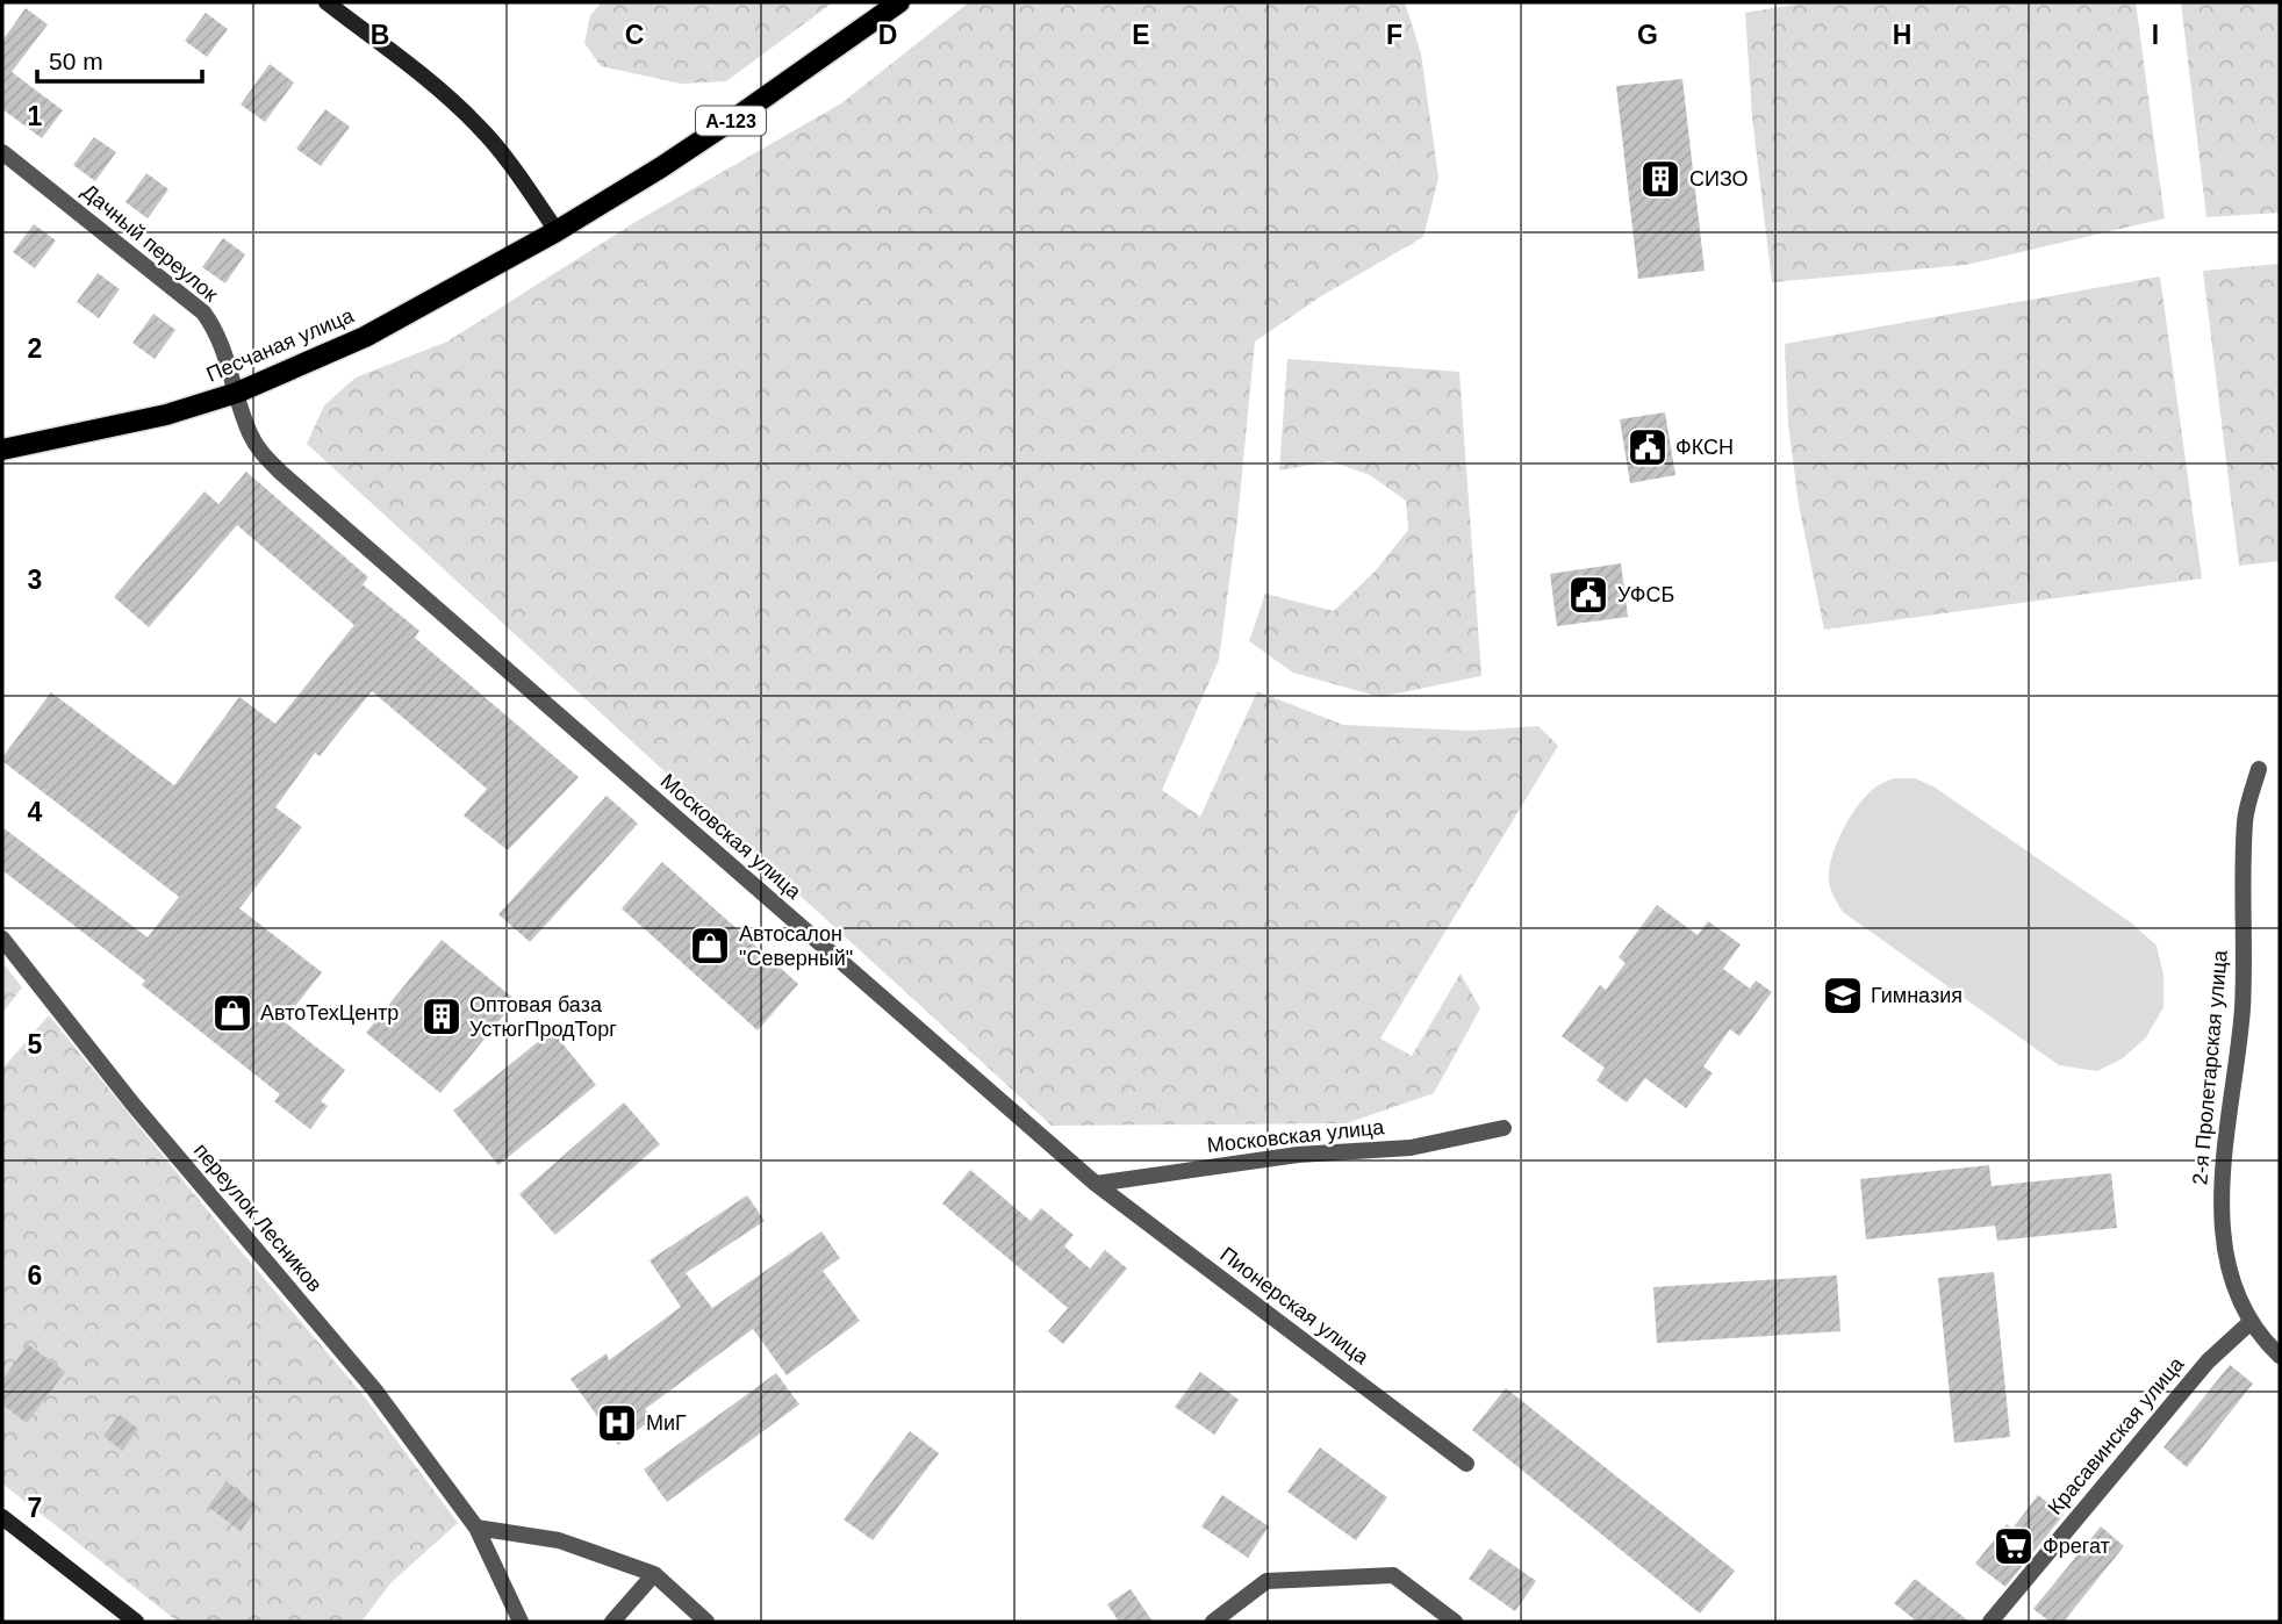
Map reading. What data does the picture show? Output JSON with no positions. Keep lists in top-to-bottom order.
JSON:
{
  "streets": {
    "main road": ["А-123", "Песчаная улица"],
    "street": [
      "Дачный переулок",
      "Московская улица",
      "2-я Пролетарская улица",
      "переулок Лесников",
      "Пионерская улица",
      "Красавинская улица"
    ]
  },
  "crossings": [
    ["А-123", "Песчаная улица"],
    ["Дачный переулок", "Песчаная улица"],
    ["Дачный переулок", "Московская улица"],
    ["Песчаная улица", "Московская улица"],
    ["Московская улица", "Пионерская улица"],
    ["2-я Пролетарская улица", "Красавинская улица"]
  ],
  "places": {
    "building": ["СИЗО", "Оптовая база УстюгПродТорг"],
    "public building": ["ФКСН", "УФСБ"],
    "shop": ["Автосалон \"Северный\"", "АвтоТехЦентр"],
    "school or university": ["Гимназия"],
    "hospital": ["МиГ"],
    "supermarket": ["Фрегат"]
  },
  "scale_bar": "50 m",
  "grid": {
    "columns": [
      "B",
      "C",
      "D",
      "E",
      "F",
      "G",
      "H",
      "I"
    ],
    "rows": [
      "1",
      "2",
      "3",
      "4",
      "5",
      "6",
      "7"
    ]
  }
}
